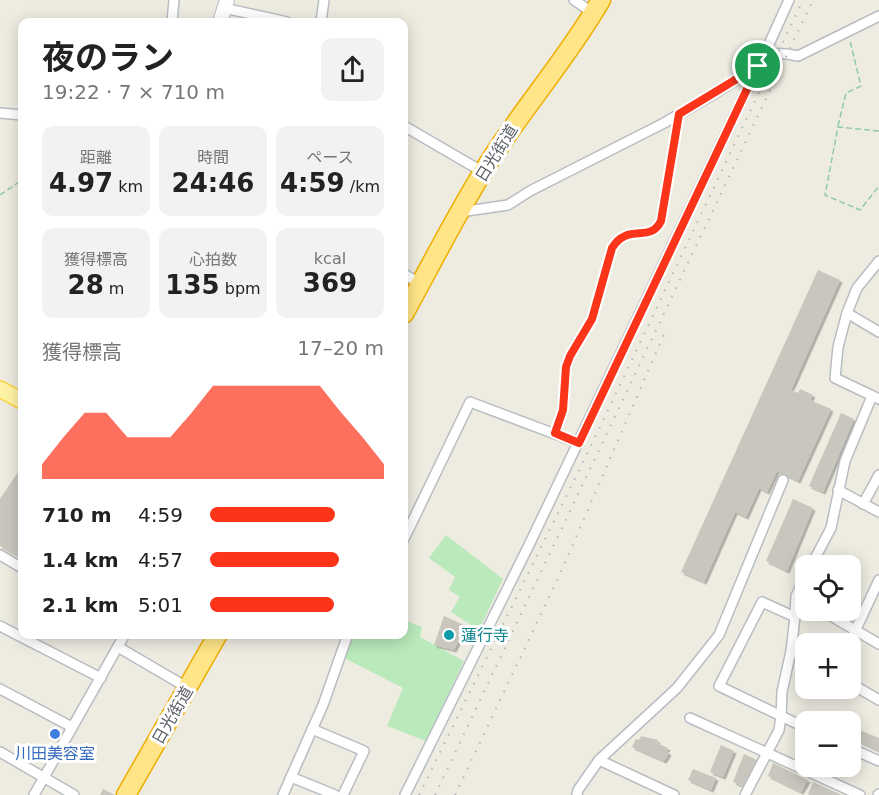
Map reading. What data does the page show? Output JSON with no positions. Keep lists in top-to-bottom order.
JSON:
{
  "streets": {
    "highway": ["日光街道"]
  },
  "places": ["蓮行寺", "川田美容室"],
  "page": {
    "heading": ["夜のラン", "19:22 · 7 × 710 m"],
    "stats": [
      ["距離", "4.97 km"],
      ["時間", "24:46"],
      ["ペース", "4:59 /km"],
      ["獲得標高", "28 m"],
      ["心拍数", "135 bpm"],
      ["kcal", "369"]
    ],
    "chart": ["獲得標高", "17–20 m"],
    "list": [
      {
        "name": "710 m",
        "note": "4:59"
      },
      {
        "name": "1.4 km",
        "note": "4:57"
      },
      {
        "name": "2.1 km",
        "note": "5:01"
      }
    ],
    "map_buttons": ["+", "−"]
  }
}
